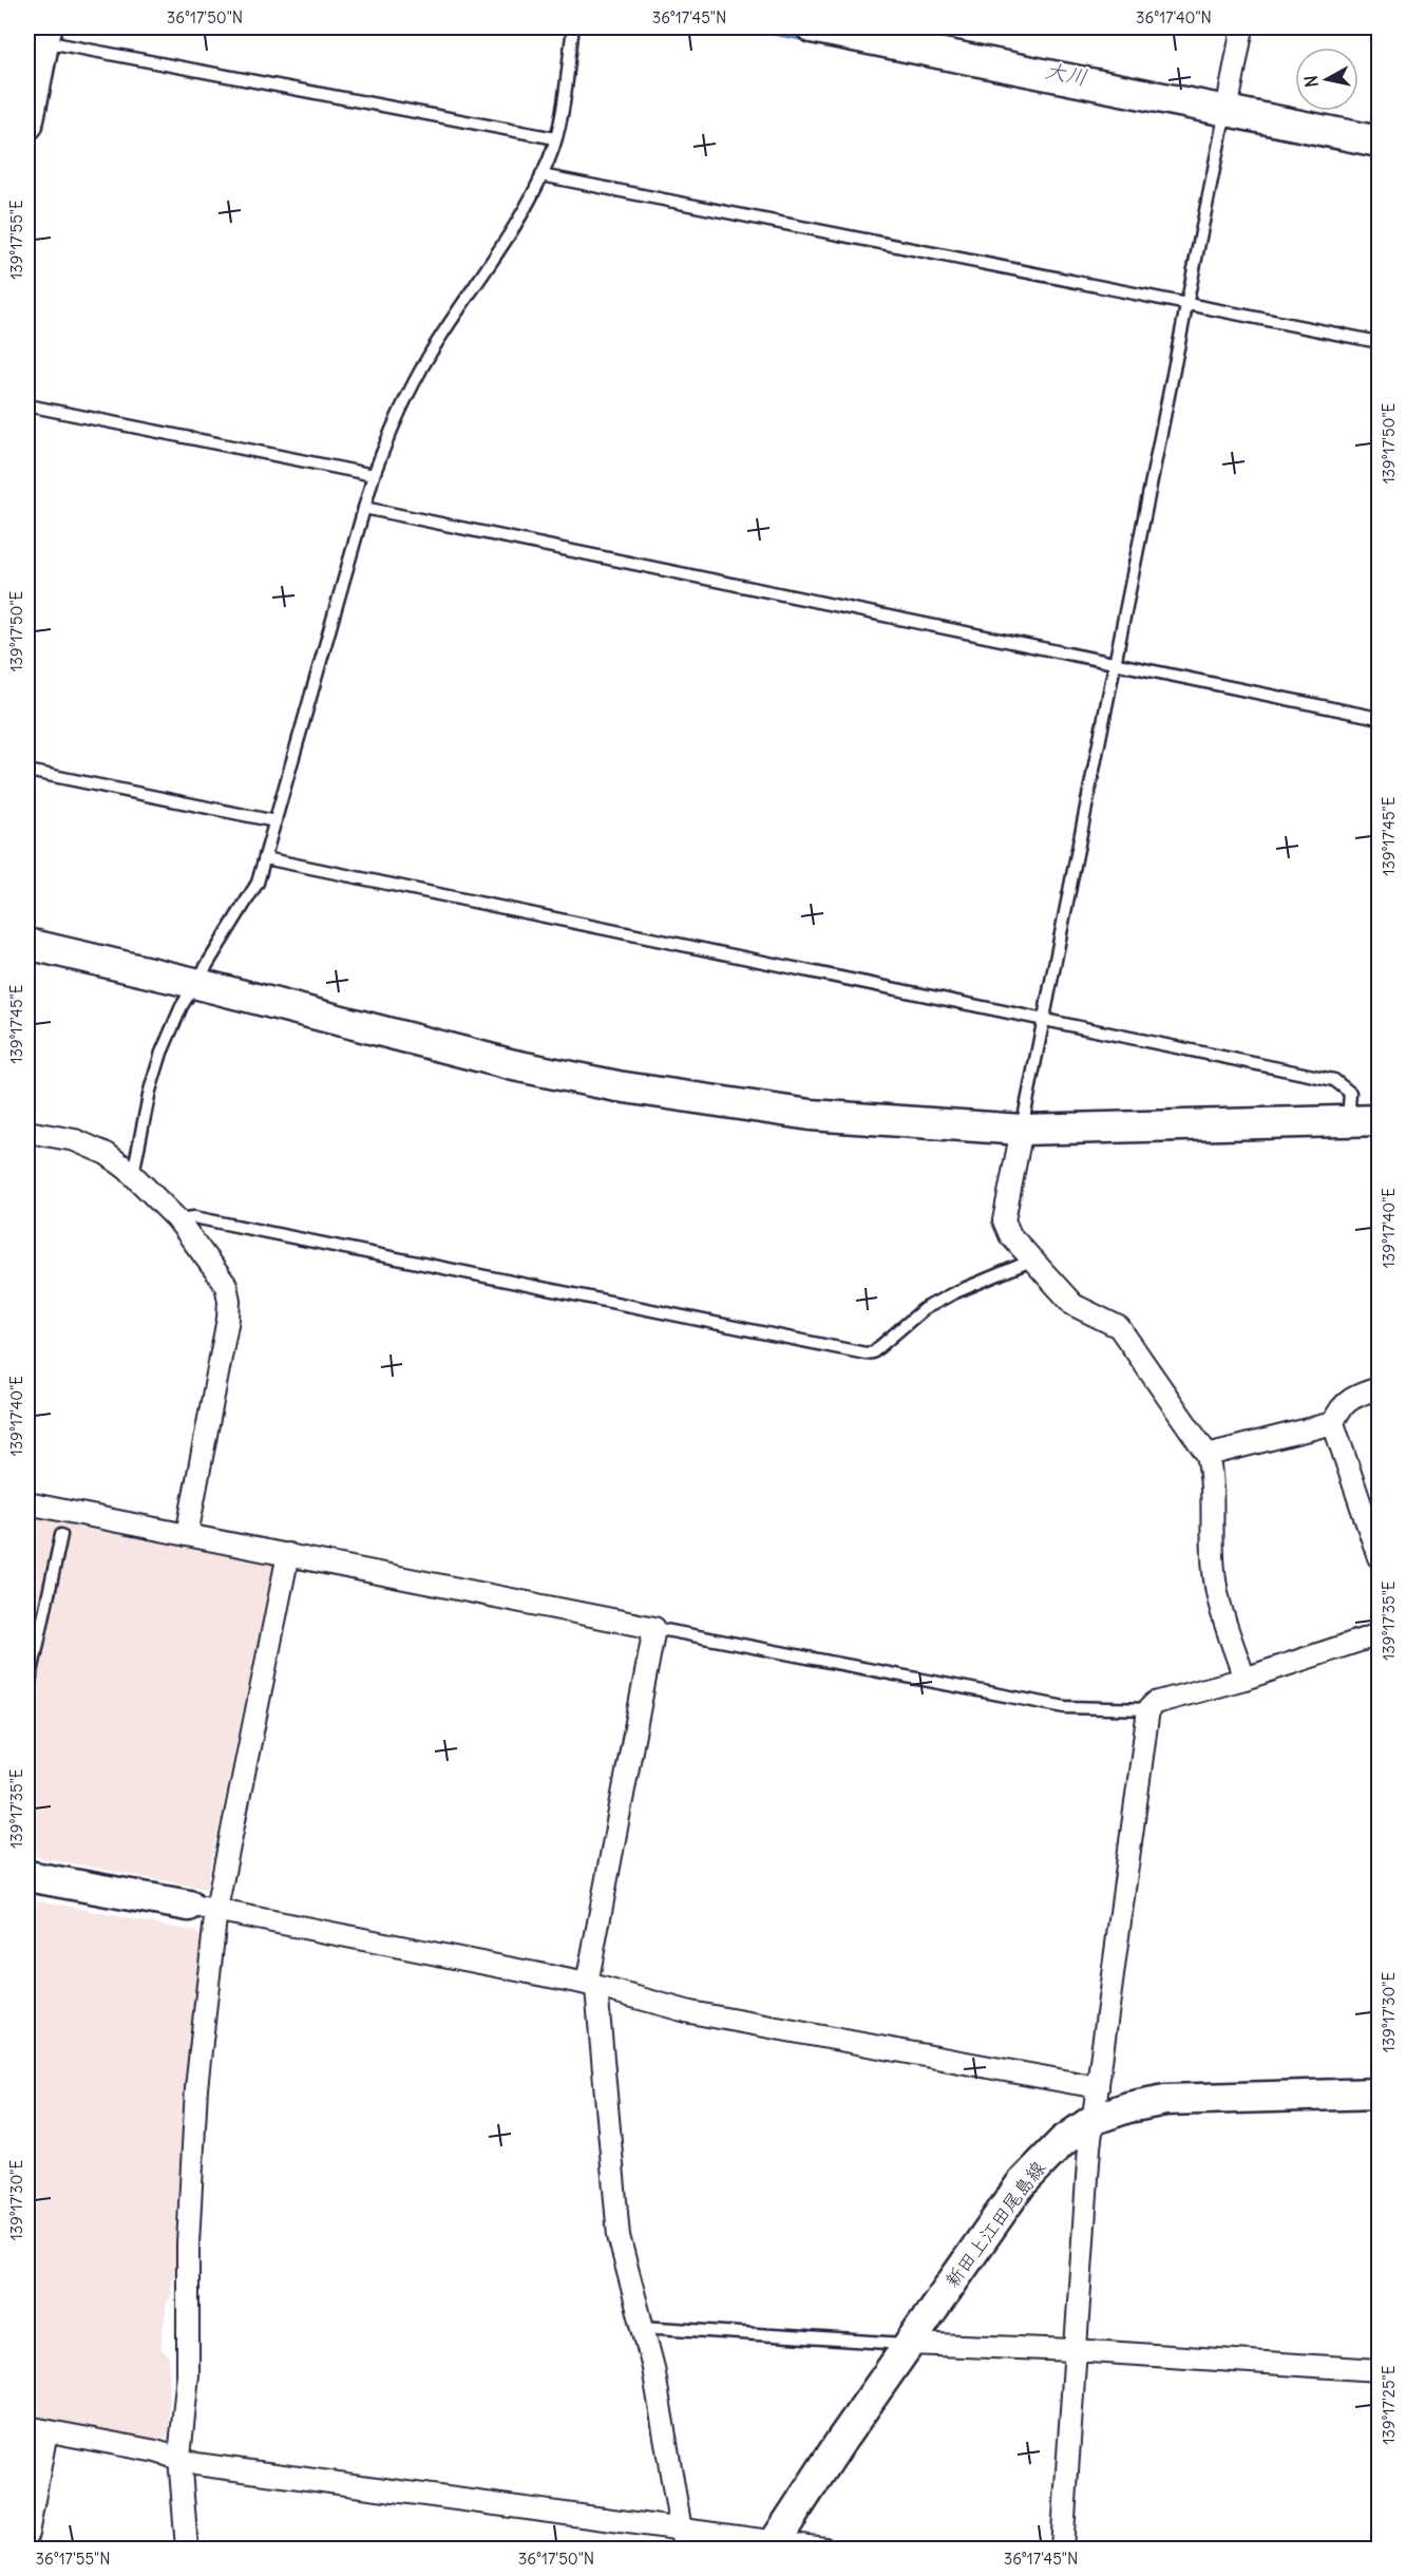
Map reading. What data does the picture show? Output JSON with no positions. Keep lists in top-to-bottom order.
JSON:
{
  "streets": {
    "street": ["新田上江田尾島線"]
  },
  "water": ["大川"],
  "north": "left",
  "coordinates": [
    "36°17'50\"N",
    "36°17'45\"N",
    "36°17'40\"N",
    "139°17'55\"E",
    "139°17'50\"E",
    "139°17'45\"E",
    "139°17'40\"E",
    "139°17'35\"E",
    "139°17'30\"E",
    "139°17'25\"E",
    "36°17'55\"N"
  ]
}
